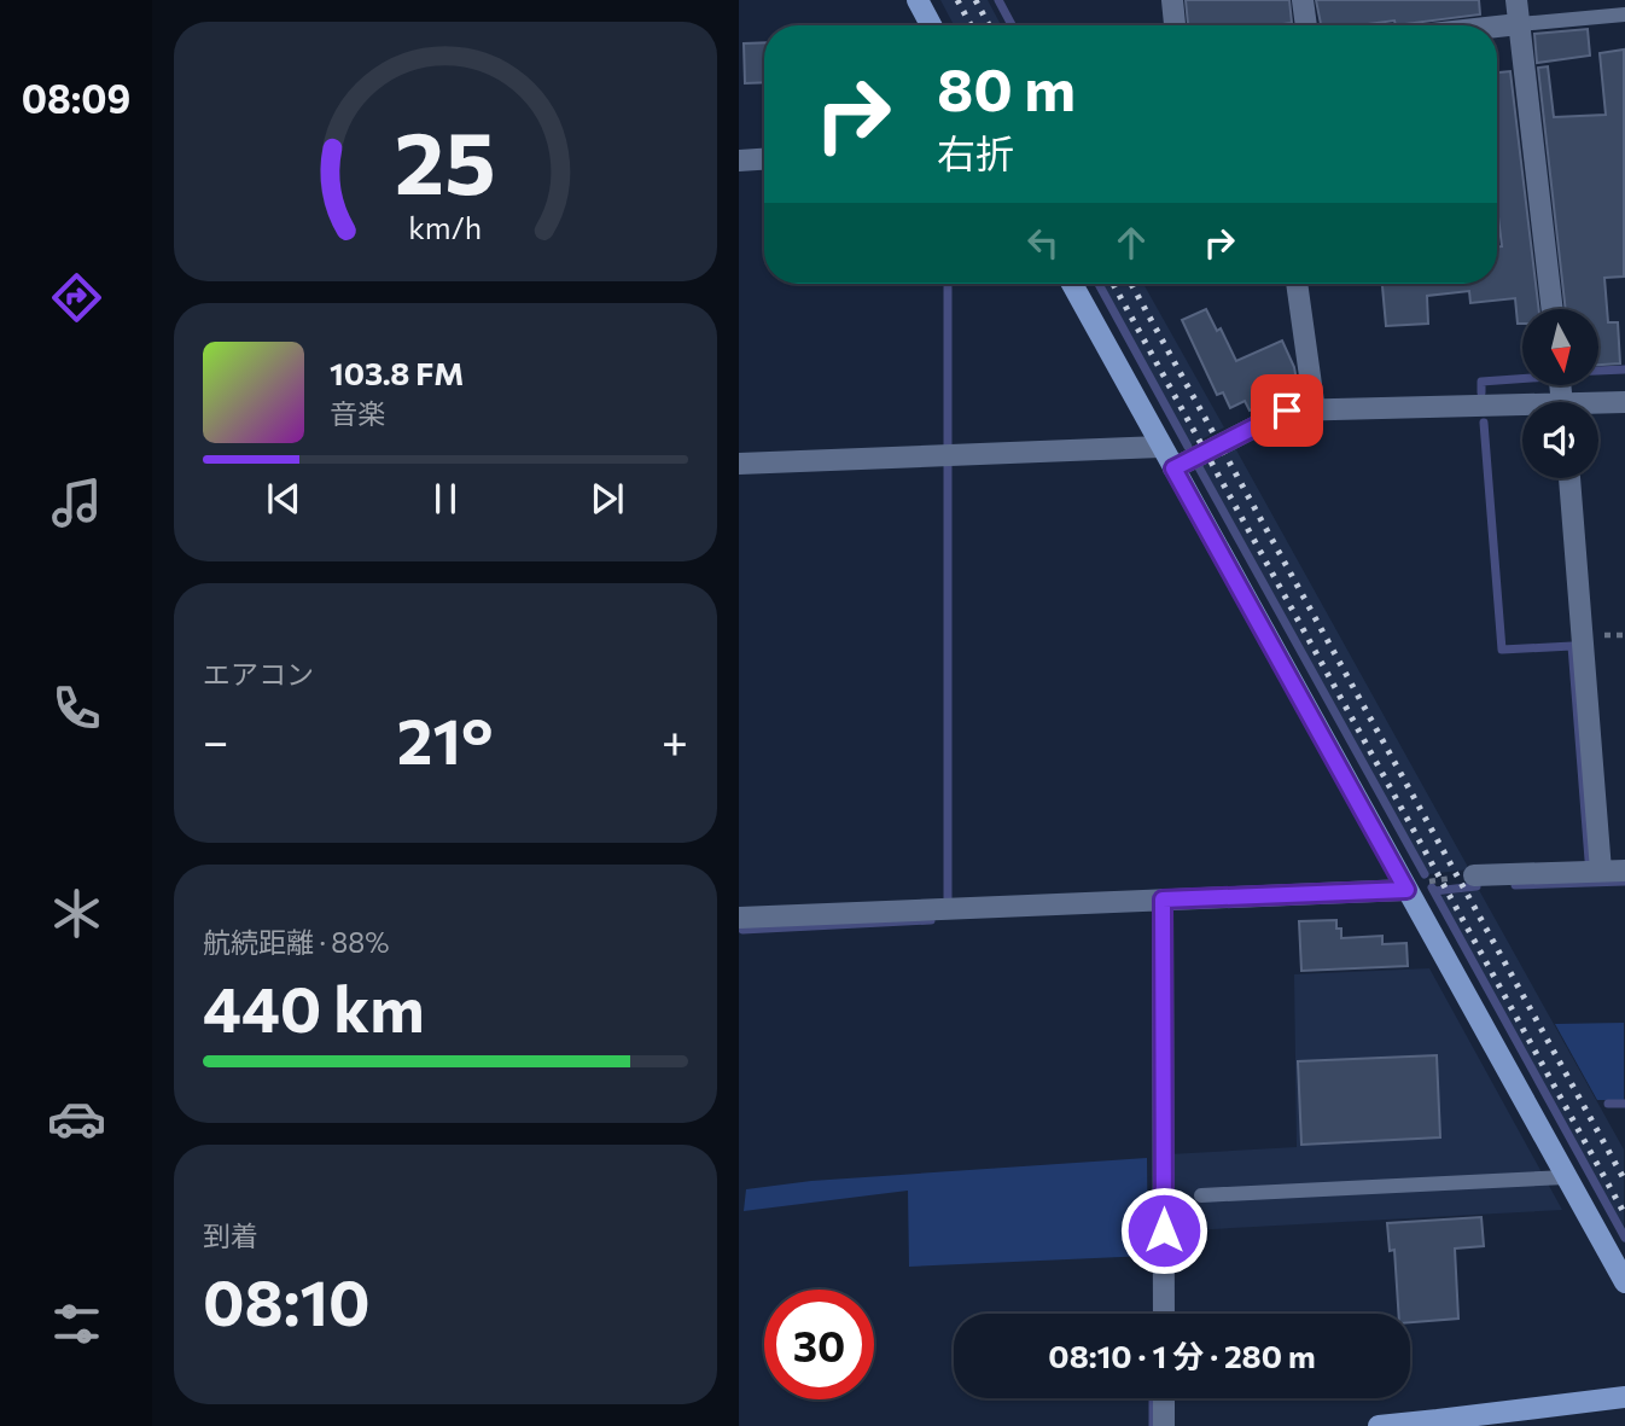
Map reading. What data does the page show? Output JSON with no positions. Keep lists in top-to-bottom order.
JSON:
{
  "north": "bottom",
  "page": {
    "tabs": "08:09",
    "turn": ["80 m", "右折"],
    "song": ["103.8 FM", "音楽"],
    "tile": [
      "エアコン",
      ["航続距離 · 88%", "440 km"],
      ["到着", "08:10"]
    ],
    "heat": ["−", "21°", "+"],
    "limit": "30",
    "trip": "08:10 · 1 分 · 280 m",
    "gauge": ["25", "km/h"]
  }
}
